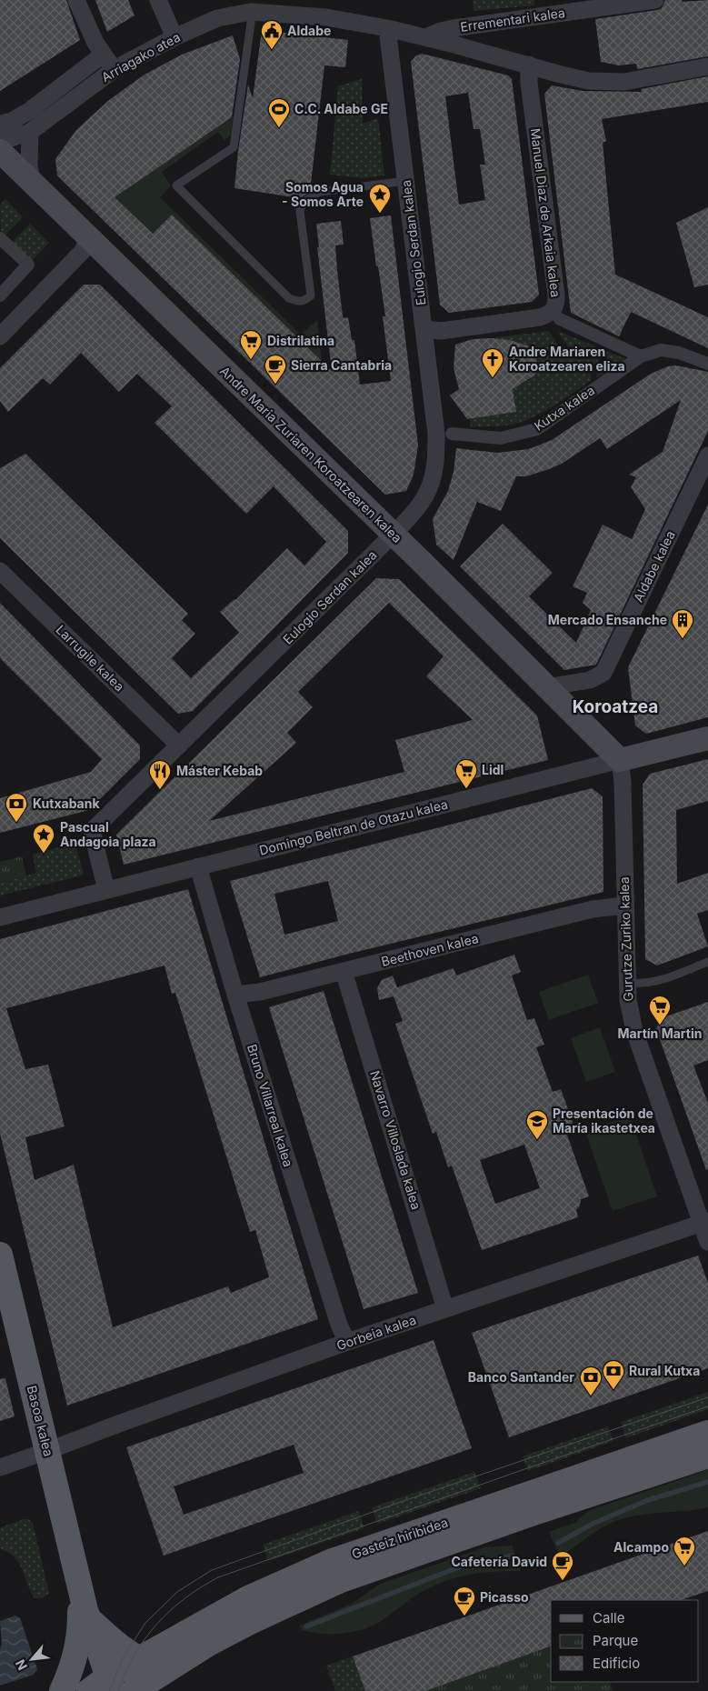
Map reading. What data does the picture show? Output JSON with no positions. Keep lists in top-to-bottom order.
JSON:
{
  "streets": {
    "main road": [
      "Andre Maria Zuriaren Koroatzearen kalea",
      "Domingo Beltran de Otazu kalea",
      "Basoa kalea",
      "Gasteiz hiribidea"
    ],
    "street": [
      "Errementari kalea",
      "Arriagako atea",
      "Manuel Diaz de Arkaia kalea",
      "Eulogio Serdan kalea",
      "Kutxa kalea",
      "Aldabe kalea",
      "Larrugile kalea",
      "Gurutze Zuriko kalea",
      "Beethoven kalea",
      "Bruno Villarreal kalea",
      "Navarro Villoslada kalea",
      "Gorbeia kalea"
    ]
  },
  "crossings": [
    ["Errementari kalea", "Arriagako atea"],
    ["Arriagako atea", "Manuel Diaz de Arkaia kalea"],
    ["Arriagako atea", "Eulogio Serdan kalea"],
    ["Manuel Diaz de Arkaia kalea", "Eulogio Serdan kalea"],
    ["Eulogio Serdan kalea", "Andre Maria Zuriaren Koroatzearen kalea"],
    ["Eulogio Serdan kalea", "Larrugile kalea"],
    ["Eulogio Serdan kalea", "Domingo Beltran de Otazu kalea"],
    ["Andre Maria Zuriaren Koroatzearen kalea", "Aldabe kalea"],
    ["Andre Maria Zuriaren Koroatzearen kalea", "Domingo Beltran de Otazu kalea"],
    ["Andre Maria Zuriaren Koroatzearen kalea", "Gurutze Zuriko kalea"],
    ["Domingo Beltran de Otazu kalea", "Gurutze Zuriko kalea"],
    ["Domingo Beltran de Otazu kalea", "Bruno Villarreal kalea"],
    ["Gurutze Zuriko kalea", "Beethoven kalea"],
    ["Gurutze Zuriko kalea", "Gorbeia kalea"],
    ["Beethoven kalea", "Bruno Villarreal kalea"],
    ["Beethoven kalea", "Navarro Villoslada kalea"],
    ["Bruno Villarreal kalea", "Gorbeia kalea"],
    ["Navarro Villoslada kalea", "Gorbeia kalea"],
    ["Gorbeia kalea", "Basoa kalea"],
    ["Basoa kalea", "Gasteiz hiribidea"]
  ],
  "districts": ["Koroatzea"],
  "places": {
    "public building": ["Aldabe"],
    "sports": ["C.C. Aldabe GE"],
    "place": ["Somos Agua - Somos Arte", "Pascual Andagoia plaza"],
    "supermarket": [
      "Distrilatina",
      "Lidl",
      "Martín Martin",
      "Alcampo"
    ],
    "church": ["Andre Mariaren Koroatzearen eliza"],
    "cafe": ["Sierra Cantabria", "Cafetería David", "Picasso"],
    "building": ["Mercado Ensanche"],
    "restaurant": ["Máster Kebab"],
    "bank": ["Kutxabank", "Rural Kutxa", "Banco Santander"],
    "school or university": ["Presentación de María ikastetxea"]
  },
  "legend": ["Calle", "Parque", "Edificio"],
  "north": "bottom left"
}
